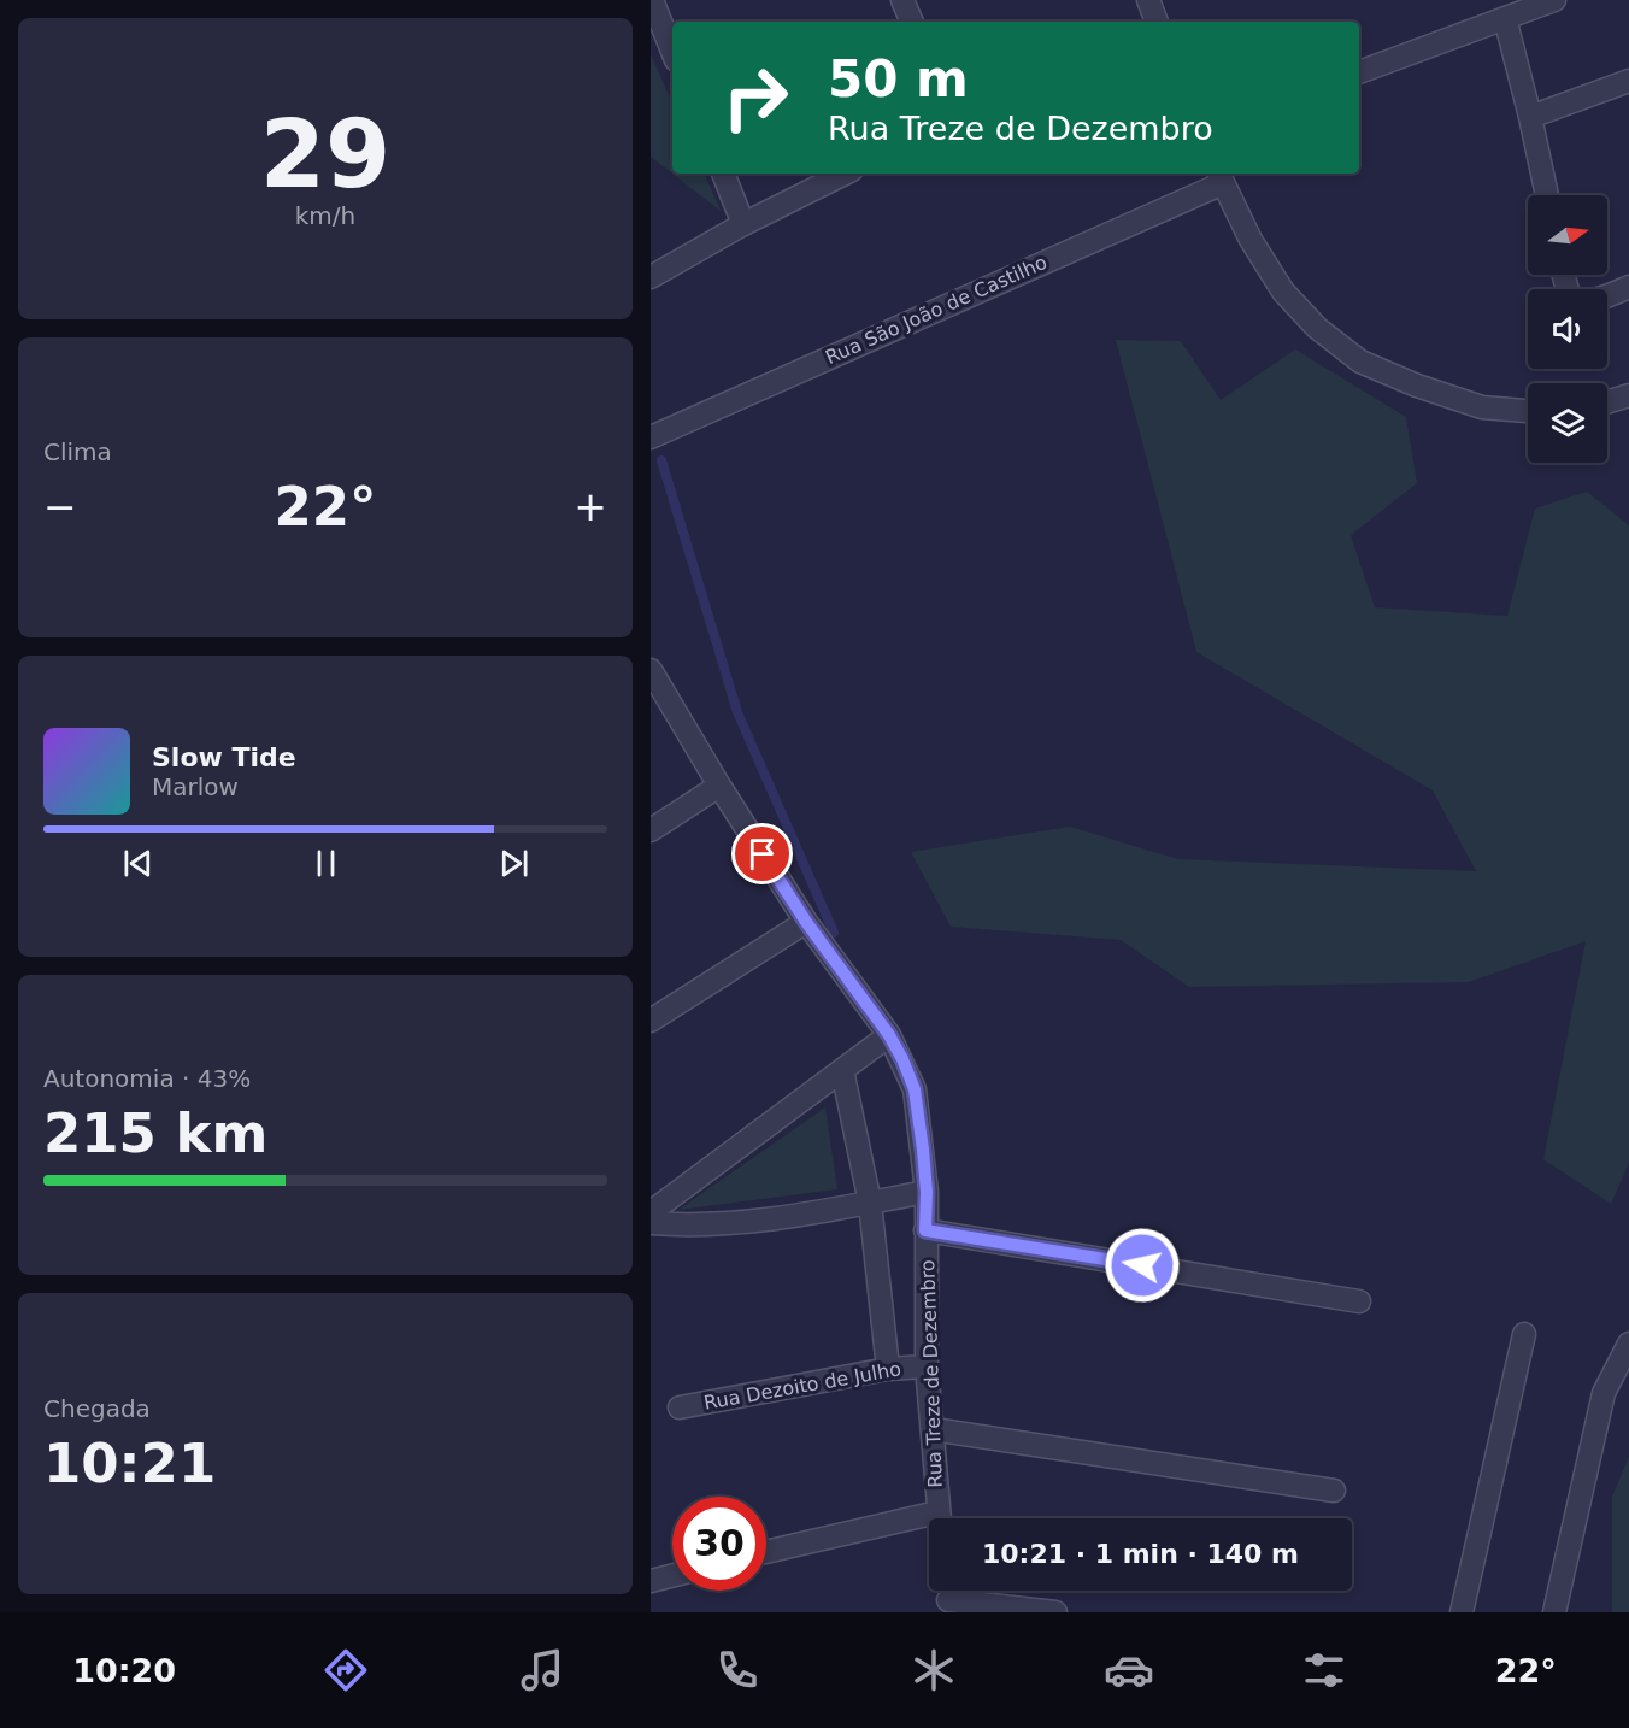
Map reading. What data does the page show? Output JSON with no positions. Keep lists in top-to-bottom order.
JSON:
{
  "streets": {
    "street": ["Rua São João de Castilho", "Rua Treze de Dezembro", "Rua Dezoito de Julho"]
  },
  "crossings": [
    ["Rua Treze de Dezembro", "Rua Dezoito de Julho"]
  ],
  "north": "right",
  "page": {
    "tile": [
      ["29", "km/h"],
      "Clima",
      ["Autonomia · 43%", "215 km"],
      ["Chegada", "10:21"]
    ],
    "turn": ["50 m", "Rua Treze de Dezembro"],
    "heat": ["−", "22°", "+"],
    "song": ["Slow Tide", "Marlow"],
    "limit": "30",
    "trip": "10:21 · 1 min · 140 m",
    "tabs": ["10:20", "22°"]
  }
}
